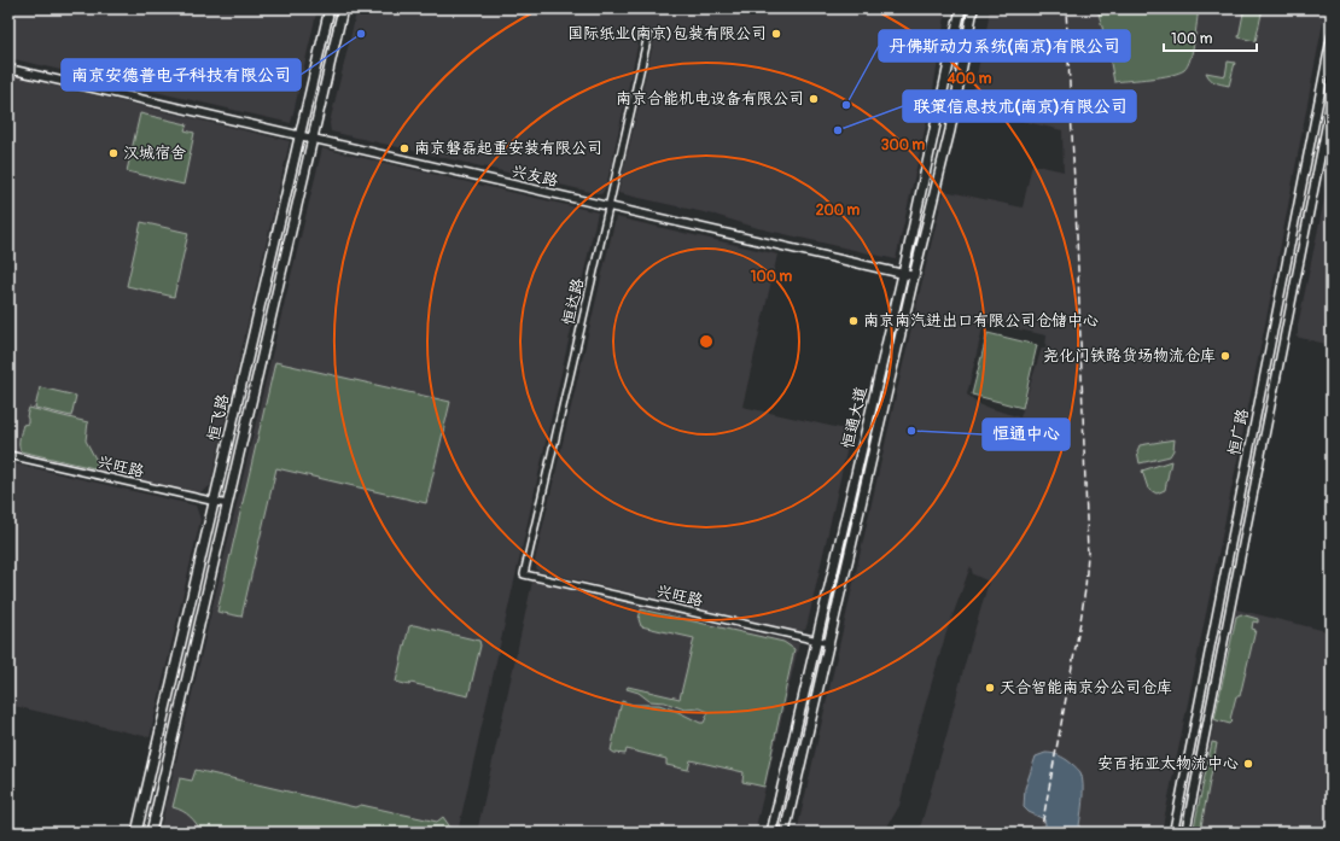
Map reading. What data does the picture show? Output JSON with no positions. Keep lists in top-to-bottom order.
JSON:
{
  "streets": {
    "main road": ["恒飞路", "恒通大道"],
    "street": [
      "兴友路",
      "恒达路",
      "恒广路",
      "兴旺路"
    ]
  },
  "crossings": [
    ["兴友路", "恒达路"],
    ["兴友路", "恒飞路"],
    ["兴友路", "恒通大道"],
    ["恒达路", "兴旺路"],
    ["恒飞路", "兴旺路"],
    ["恒通大道", "兴旺路"]
  ],
  "places": [
    "南京安德普电子科技有限公司",
    "国际纸业(南京)包装有限公司",
    "南京合能机电设备有限公司",
    "丹佛斯动力系统(南京)有限公司",
    "联策信息技术(南京)有限公司",
    "南京磐磊起重安装有限公司",
    "汉城宿舍",
    "南京南汽进出口有限公司仓储中心",
    "尧化门铁路货场物流仓库",
    "恒通中心",
    "天合智能南京分公司仓库",
    "安百拓亚太物流中心"
  ],
  "scale_bar": "100 m",
  "rings": [
    "400 m",
    "300 m",
    "200 m",
    "100 m"
  ]
}
